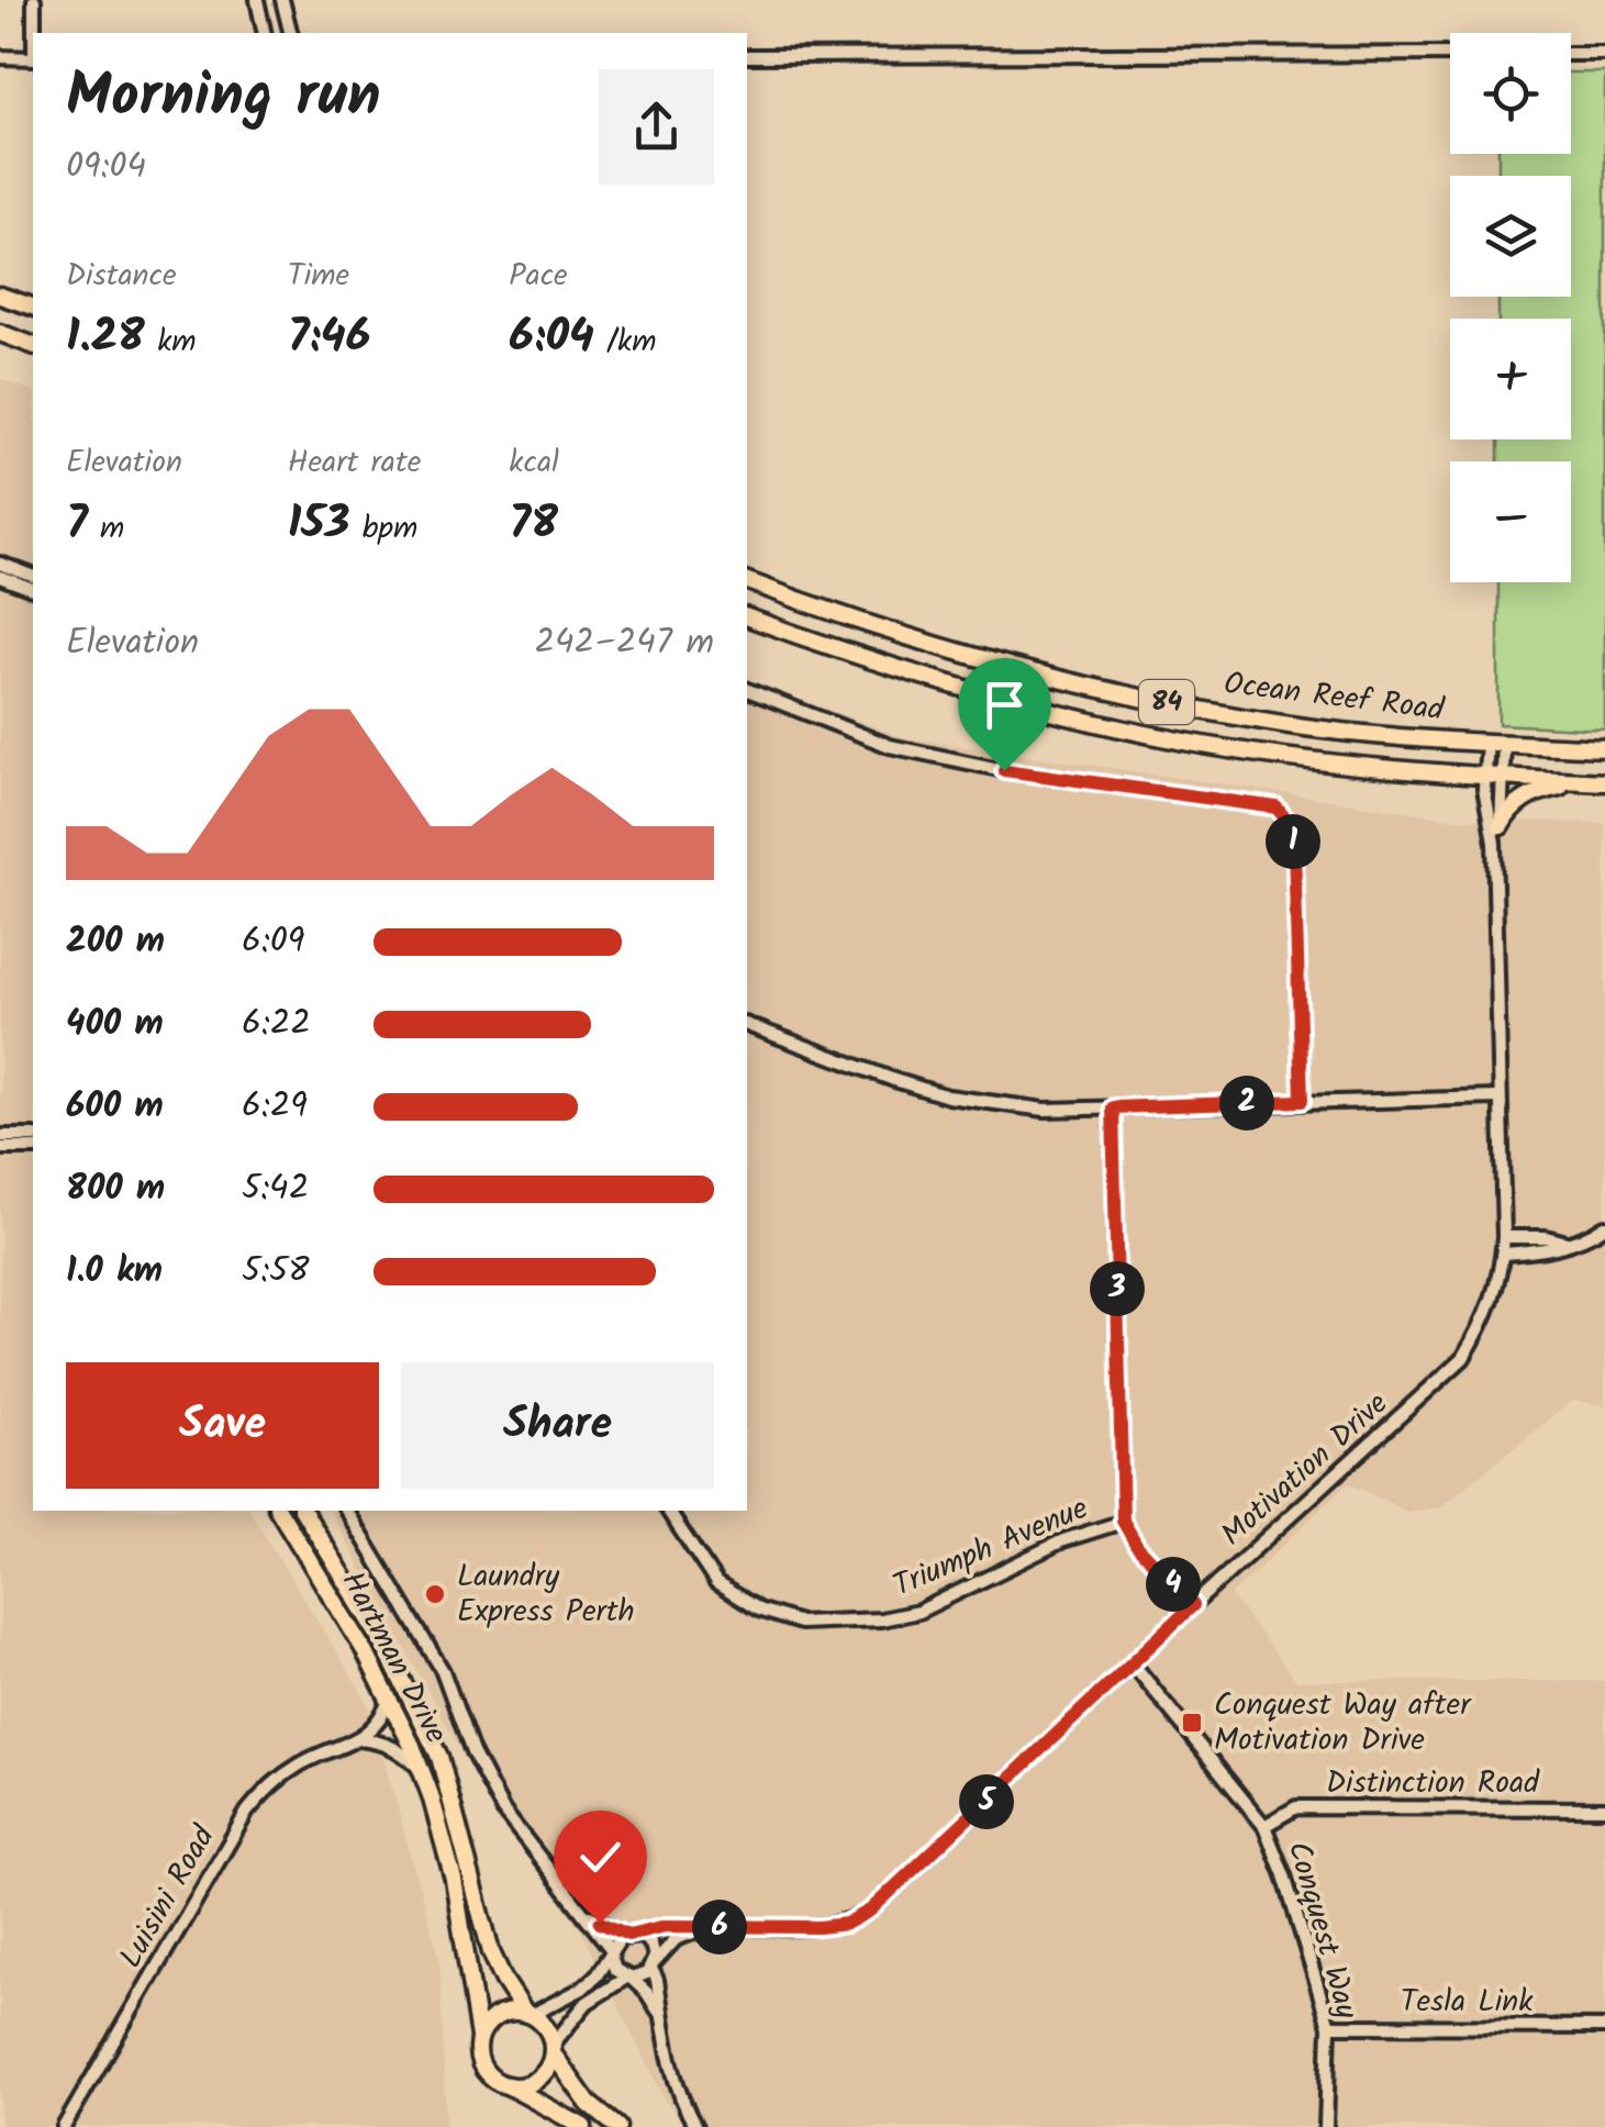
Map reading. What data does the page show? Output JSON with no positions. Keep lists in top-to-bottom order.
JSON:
{
  "streets": {
    "main road": ["Ocean Reef Road", "84", "Hartman Drive"],
    "street": [
      "Motivation Drive",
      "Triumph Avenue",
      "Distinction Road",
      "Luisini Road",
      "Conquest Way",
      "Tesla Link"
    ]
  },
  "crossings": [
    ["Ocean Reef Road", "Motivation Drive"],
    ["Motivation Drive", "Conquest Way"],
    ["Distinction Road", "Conquest Way"],
    ["Conquest Way", "Tesla Link"]
  ],
  "places": {
    "other": ["Laundry Express Perth"],
    "transit": ["Conquest Way after Motivation Drive"]
  },
  "page": {
    "map_buttons": ["+", "−"],
    "heading": ["Morning run", "09:04"],
    "stats": [
      ["Distance", "1.28 km"],
      ["Time", "7:46"],
      ["Pace", "6:04 /km"],
      ["Elevation", "7 m"],
      ["Heart rate", "153 bpm"],
      ["kcal", "78"]
    ],
    "chart": ["Elevation", "242–247 m"],
    "pins": [
      "1",
      "2",
      "3",
      "4",
      "5",
      "6"
    ],
    "list": [
      {
        "name": "200 m",
        "note": "6:09"
      },
      {
        "name": "400 m",
        "note": "6:22"
      },
      {
        "name": "600 m",
        "note": "6:29"
      },
      {
        "name": "800 m",
        "note": "5:42"
      },
      {
        "name": "1.0 km",
        "note": "5:58"
      }
    ],
    "buttons": ["Save", "Share"]
  }
}
